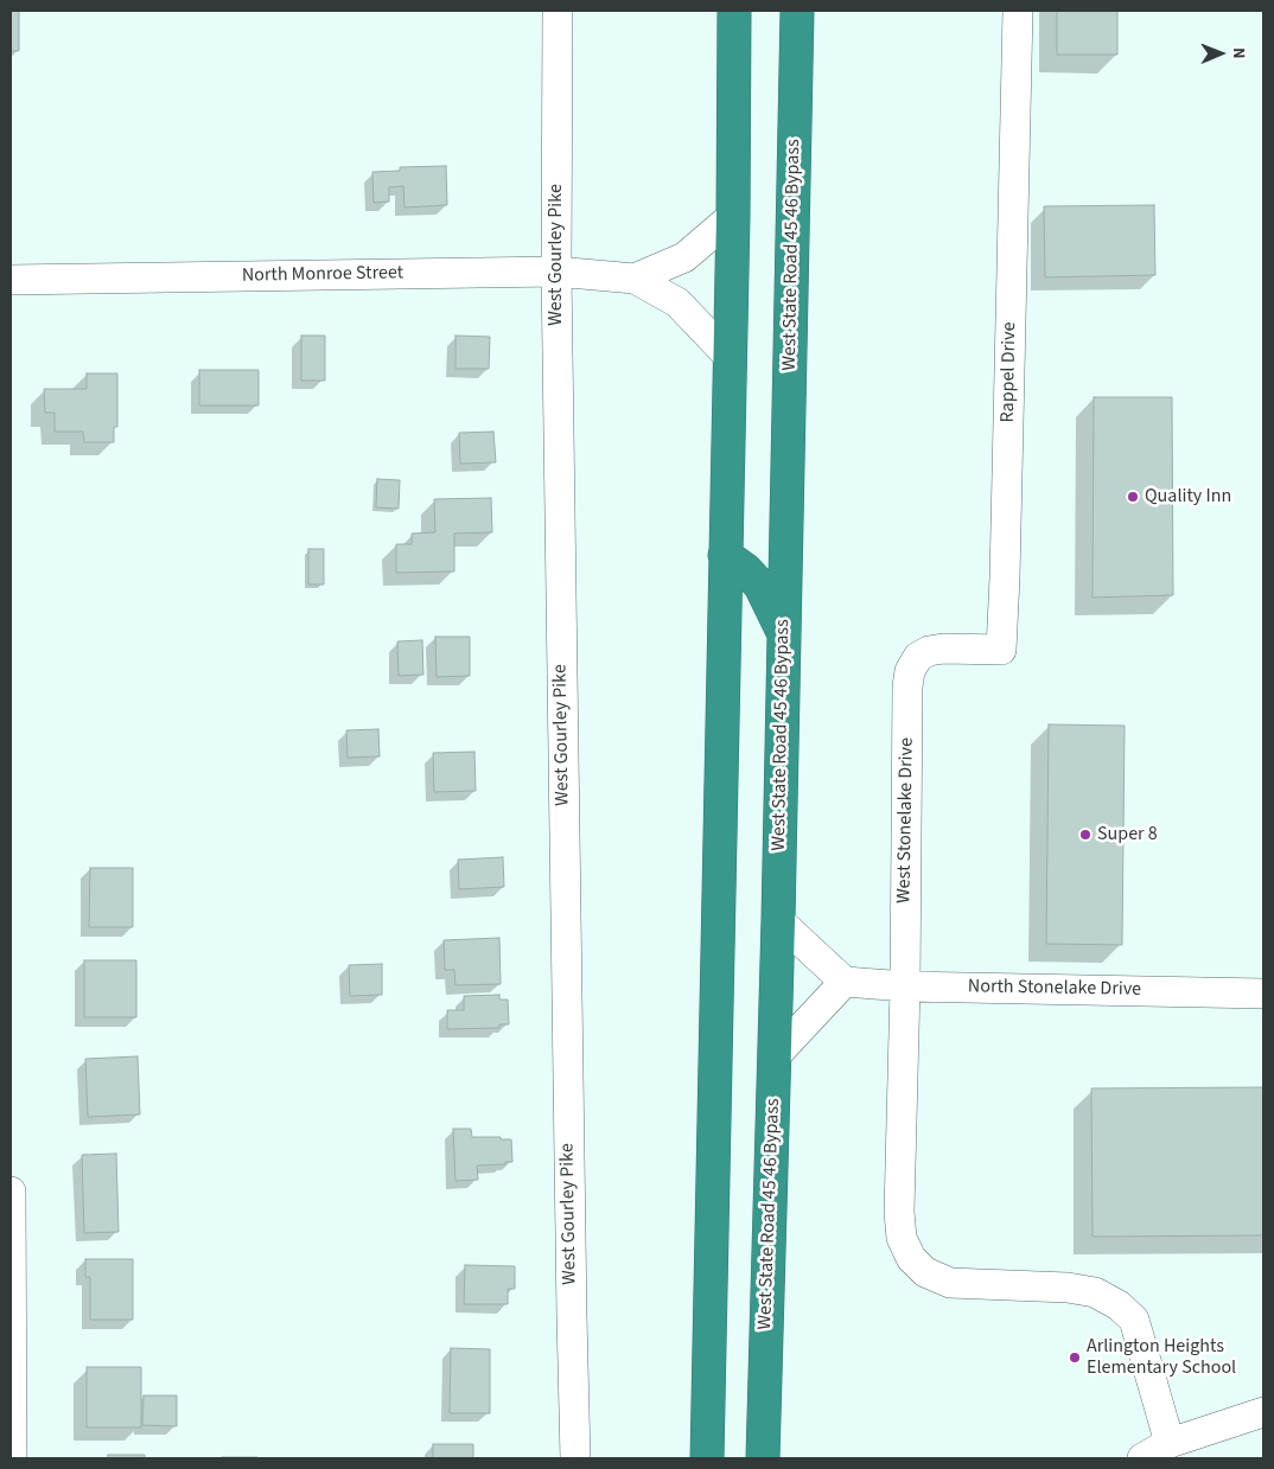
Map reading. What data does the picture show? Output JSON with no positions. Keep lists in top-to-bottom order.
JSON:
{
  "streets": {
    "highway": ["West State Road 45 46 Bypass"],
    "street": [
      "West Gourley Pike",
      "North Monroe Street",
      "Rappel Drive",
      "West Stonelake Drive",
      "North Stonelake Drive"
    ]
  },
  "crossings": [
    ["West Gourley Pike", "North Monroe Street"],
    ["Rappel Drive", "West Stonelake Drive"],
    ["West Stonelake Drive", "North Stonelake Drive"]
  ],
  "places": ["Quality Inn", "Super 8", "Arlington Heights Elementary School"],
  "north": "right"
}
